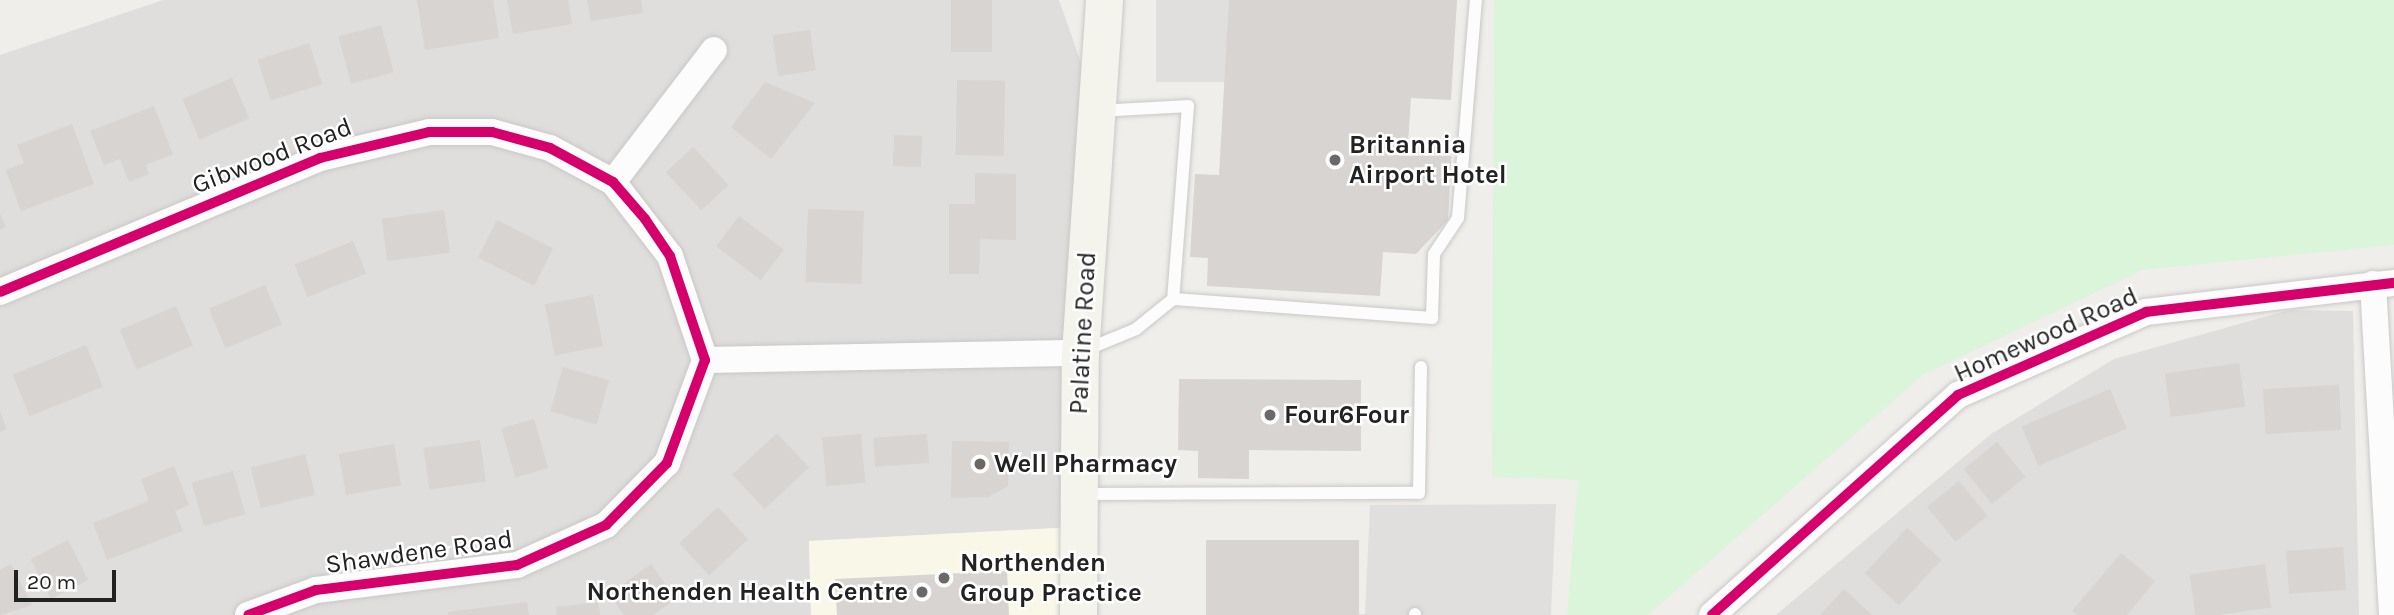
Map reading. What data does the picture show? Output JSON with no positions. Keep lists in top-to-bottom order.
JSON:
{
  "streets": {
    "main road": ["Palatine Road"],
    "street": ["Gibwood Road", "Homewood Road", "Shawdene Road"]
  },
  "crossings": [
    ["Gibwood Road", "Shawdene Road"]
  ],
  "places": [
    "Britannia Airport Hotel",
    "Four6Four",
    "Well Pharmacy",
    "Northenden Group Practice",
    "Northenden Health Centre"
  ],
  "scale_bar": "20 m"
}
